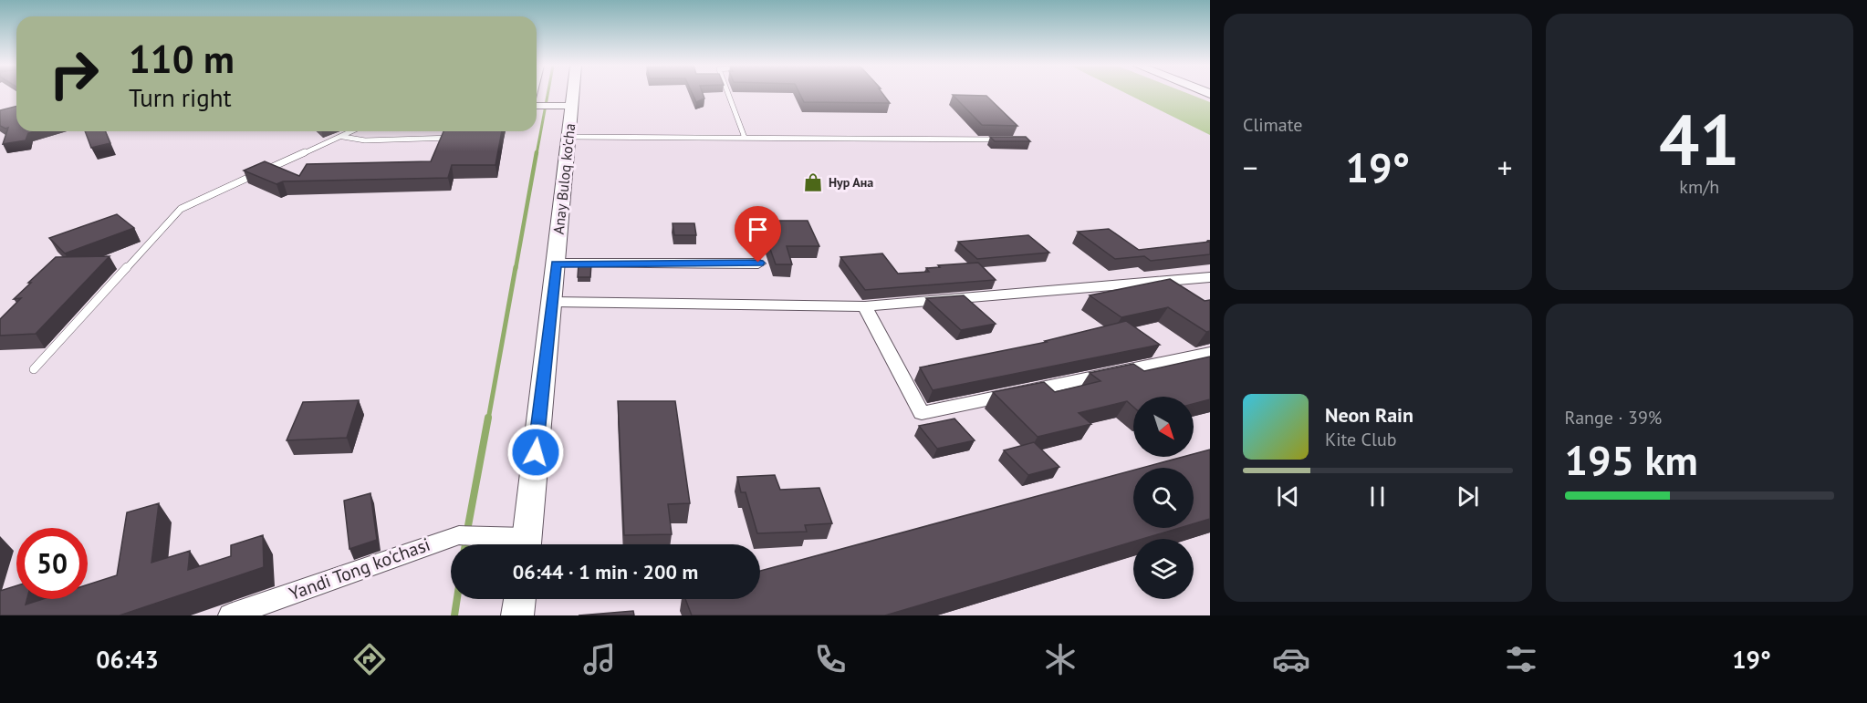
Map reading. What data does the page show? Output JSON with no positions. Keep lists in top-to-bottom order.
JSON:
{
  "streets": {
    "main road": ["Anay Buloq ko'cha"],
    "street": ["Yandi Tong ko'chasi"]
  },
  "places": {
    "shop": ["Нур Ана"]
  },
  "north": "bottom right",
  "page": {
    "tile": [
      "Climate",
      ["41", "km/h"],
      ["Range · 39%", "195 km"]
    ],
    "turn": ["110 m", "Turn right"],
    "heat": ["−", "19°", "+"],
    "song": ["Neon Rain", "Kite Club"],
    "limit": "50",
    "trip": "06:44 · 1 min · 200 m",
    "tabs": ["06:43", "19°"]
  }
}
